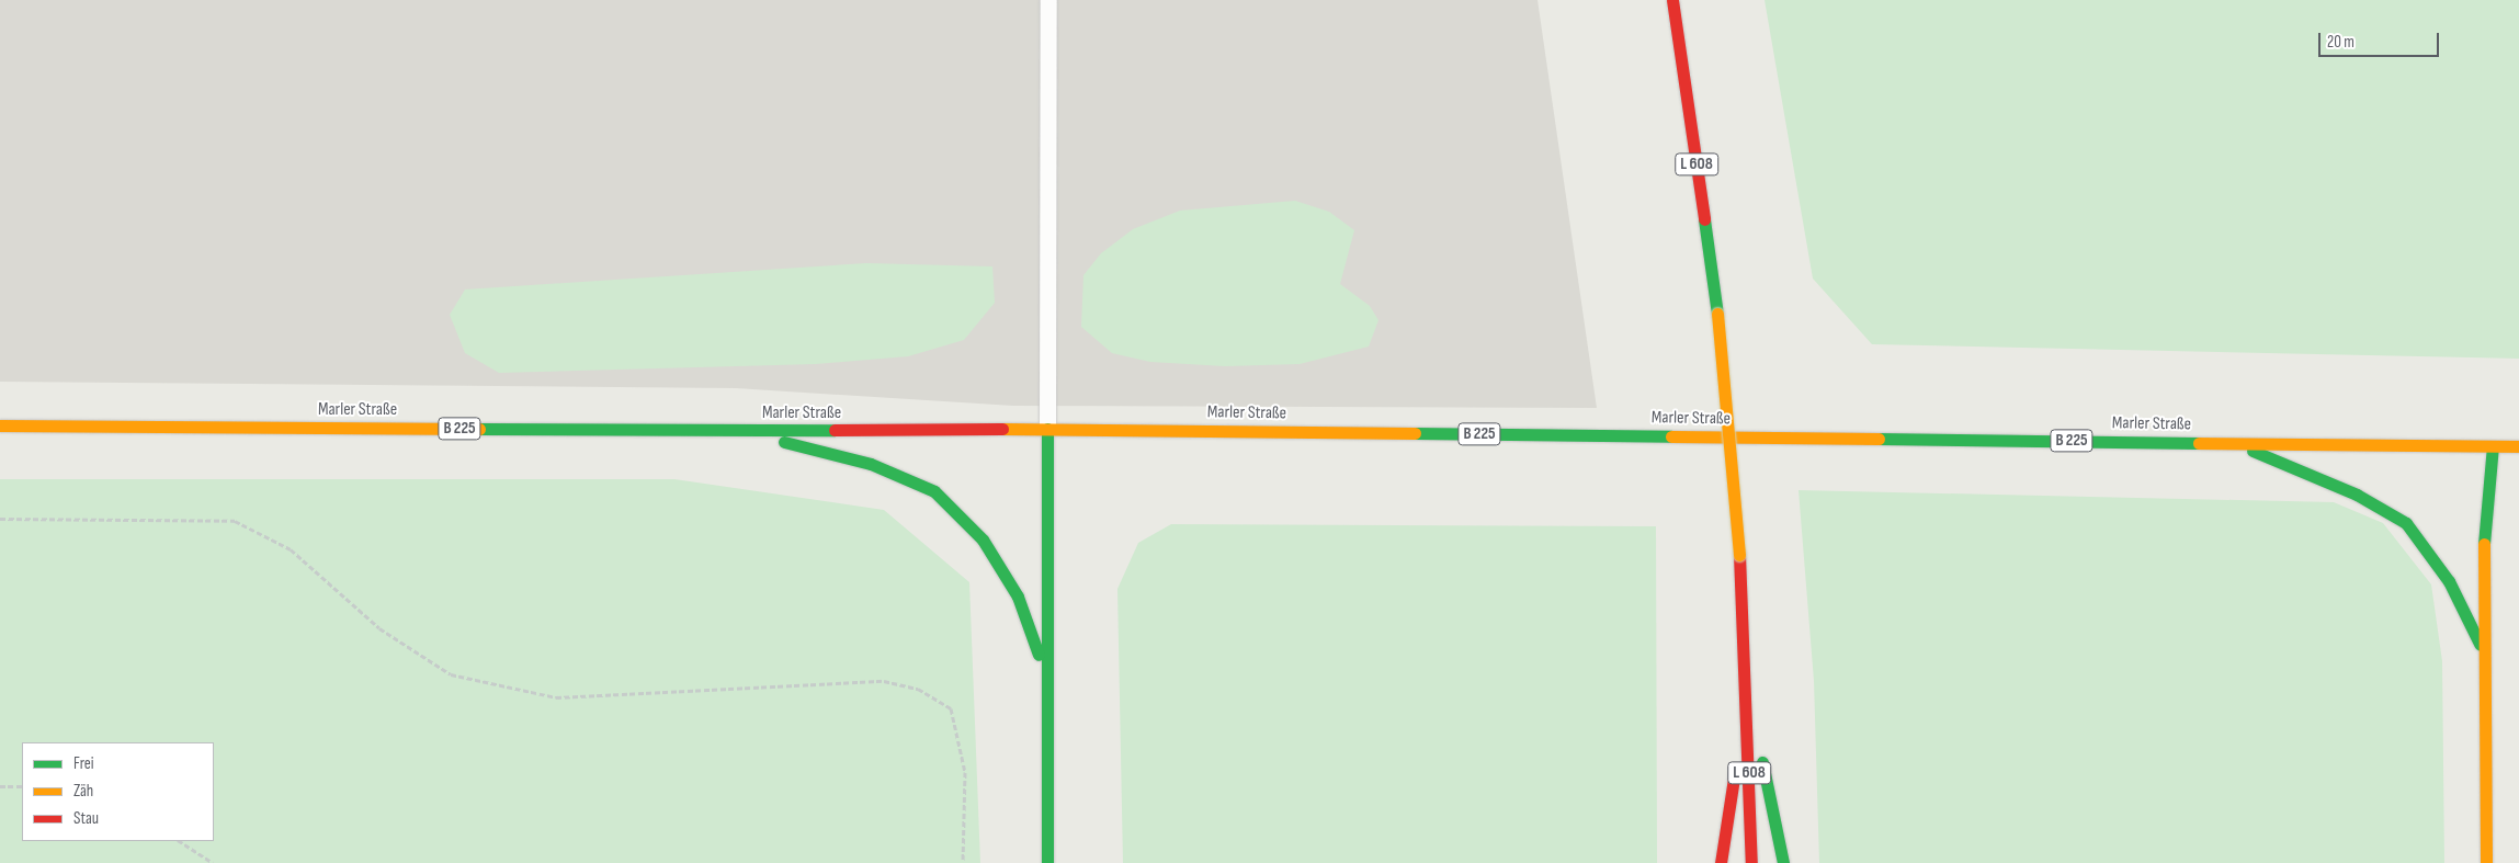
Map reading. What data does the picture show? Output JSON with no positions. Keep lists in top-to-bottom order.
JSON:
{
  "streets": {
    "main road": ["L 608", "Marler Straße", "B 225"]
  },
  "crossings": [
    ["Marler Straße", "B 225"]
  ],
  "legend": ["Frei", "Zäh", "Stau"],
  "scale_bar": "20 m"
}
